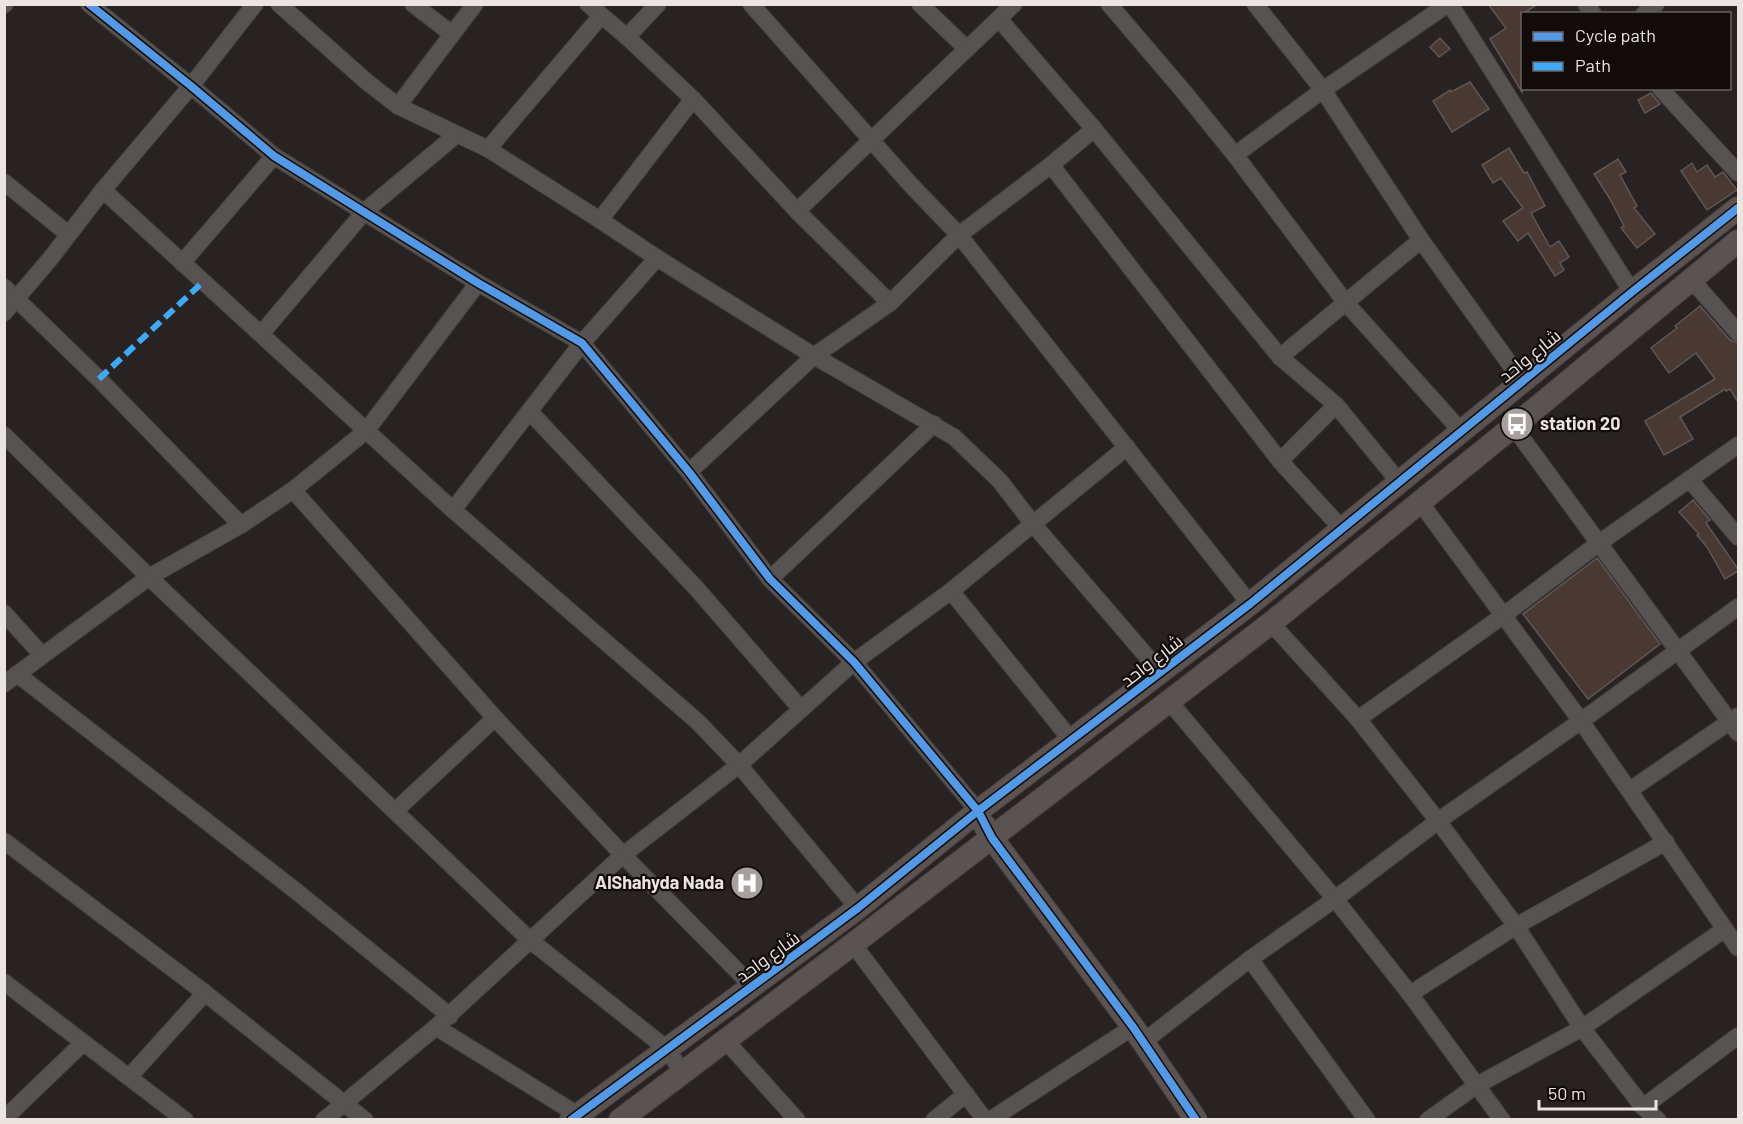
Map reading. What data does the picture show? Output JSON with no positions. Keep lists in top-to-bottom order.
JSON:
{
  "streets": {
    "street": ["شارع واحد"]
  },
  "places": {
    "bus stop": ["station 20"],
    "hospital": ["AlShahyda Nada"]
  },
  "legend": ["Cycle path", "Path"],
  "scale_bar": "50 m"
}
